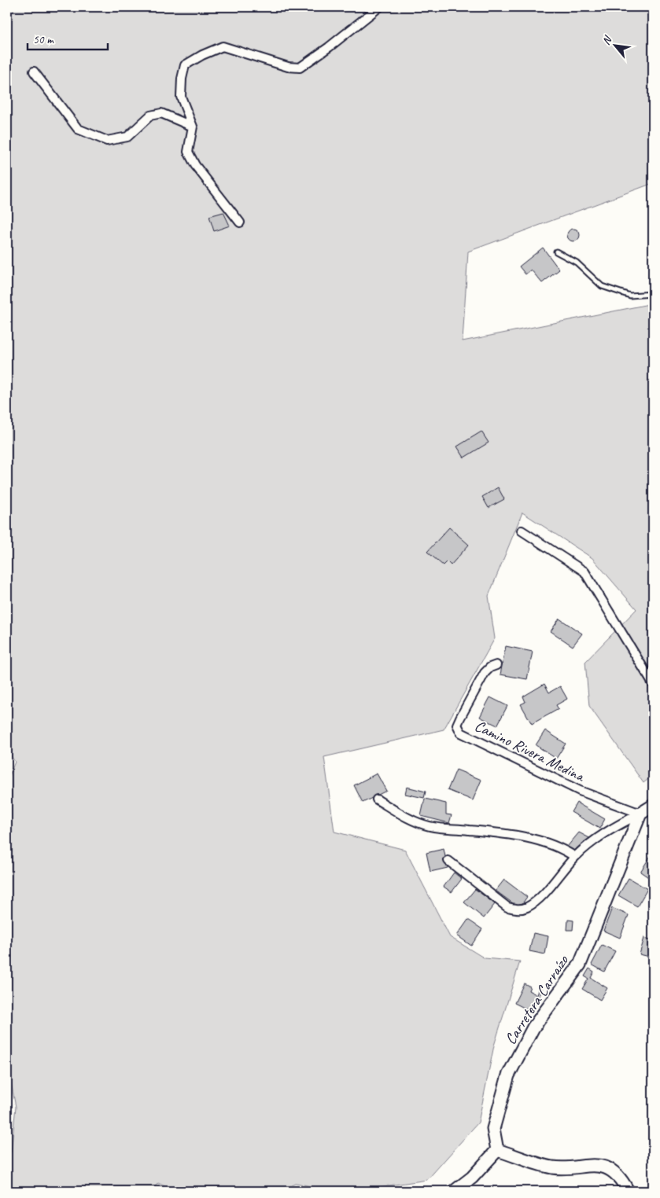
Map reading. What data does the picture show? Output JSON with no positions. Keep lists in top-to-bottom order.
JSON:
{
  "streets": {
    "street": ["Camino Rivera Medina", "Carretera Carraízo"]
  },
  "crossings": [
    ["Camino Rivera Medina", "Carretera Carraízo"]
  ],
  "scale_bar": "50 m",
  "north": "top left"
}
